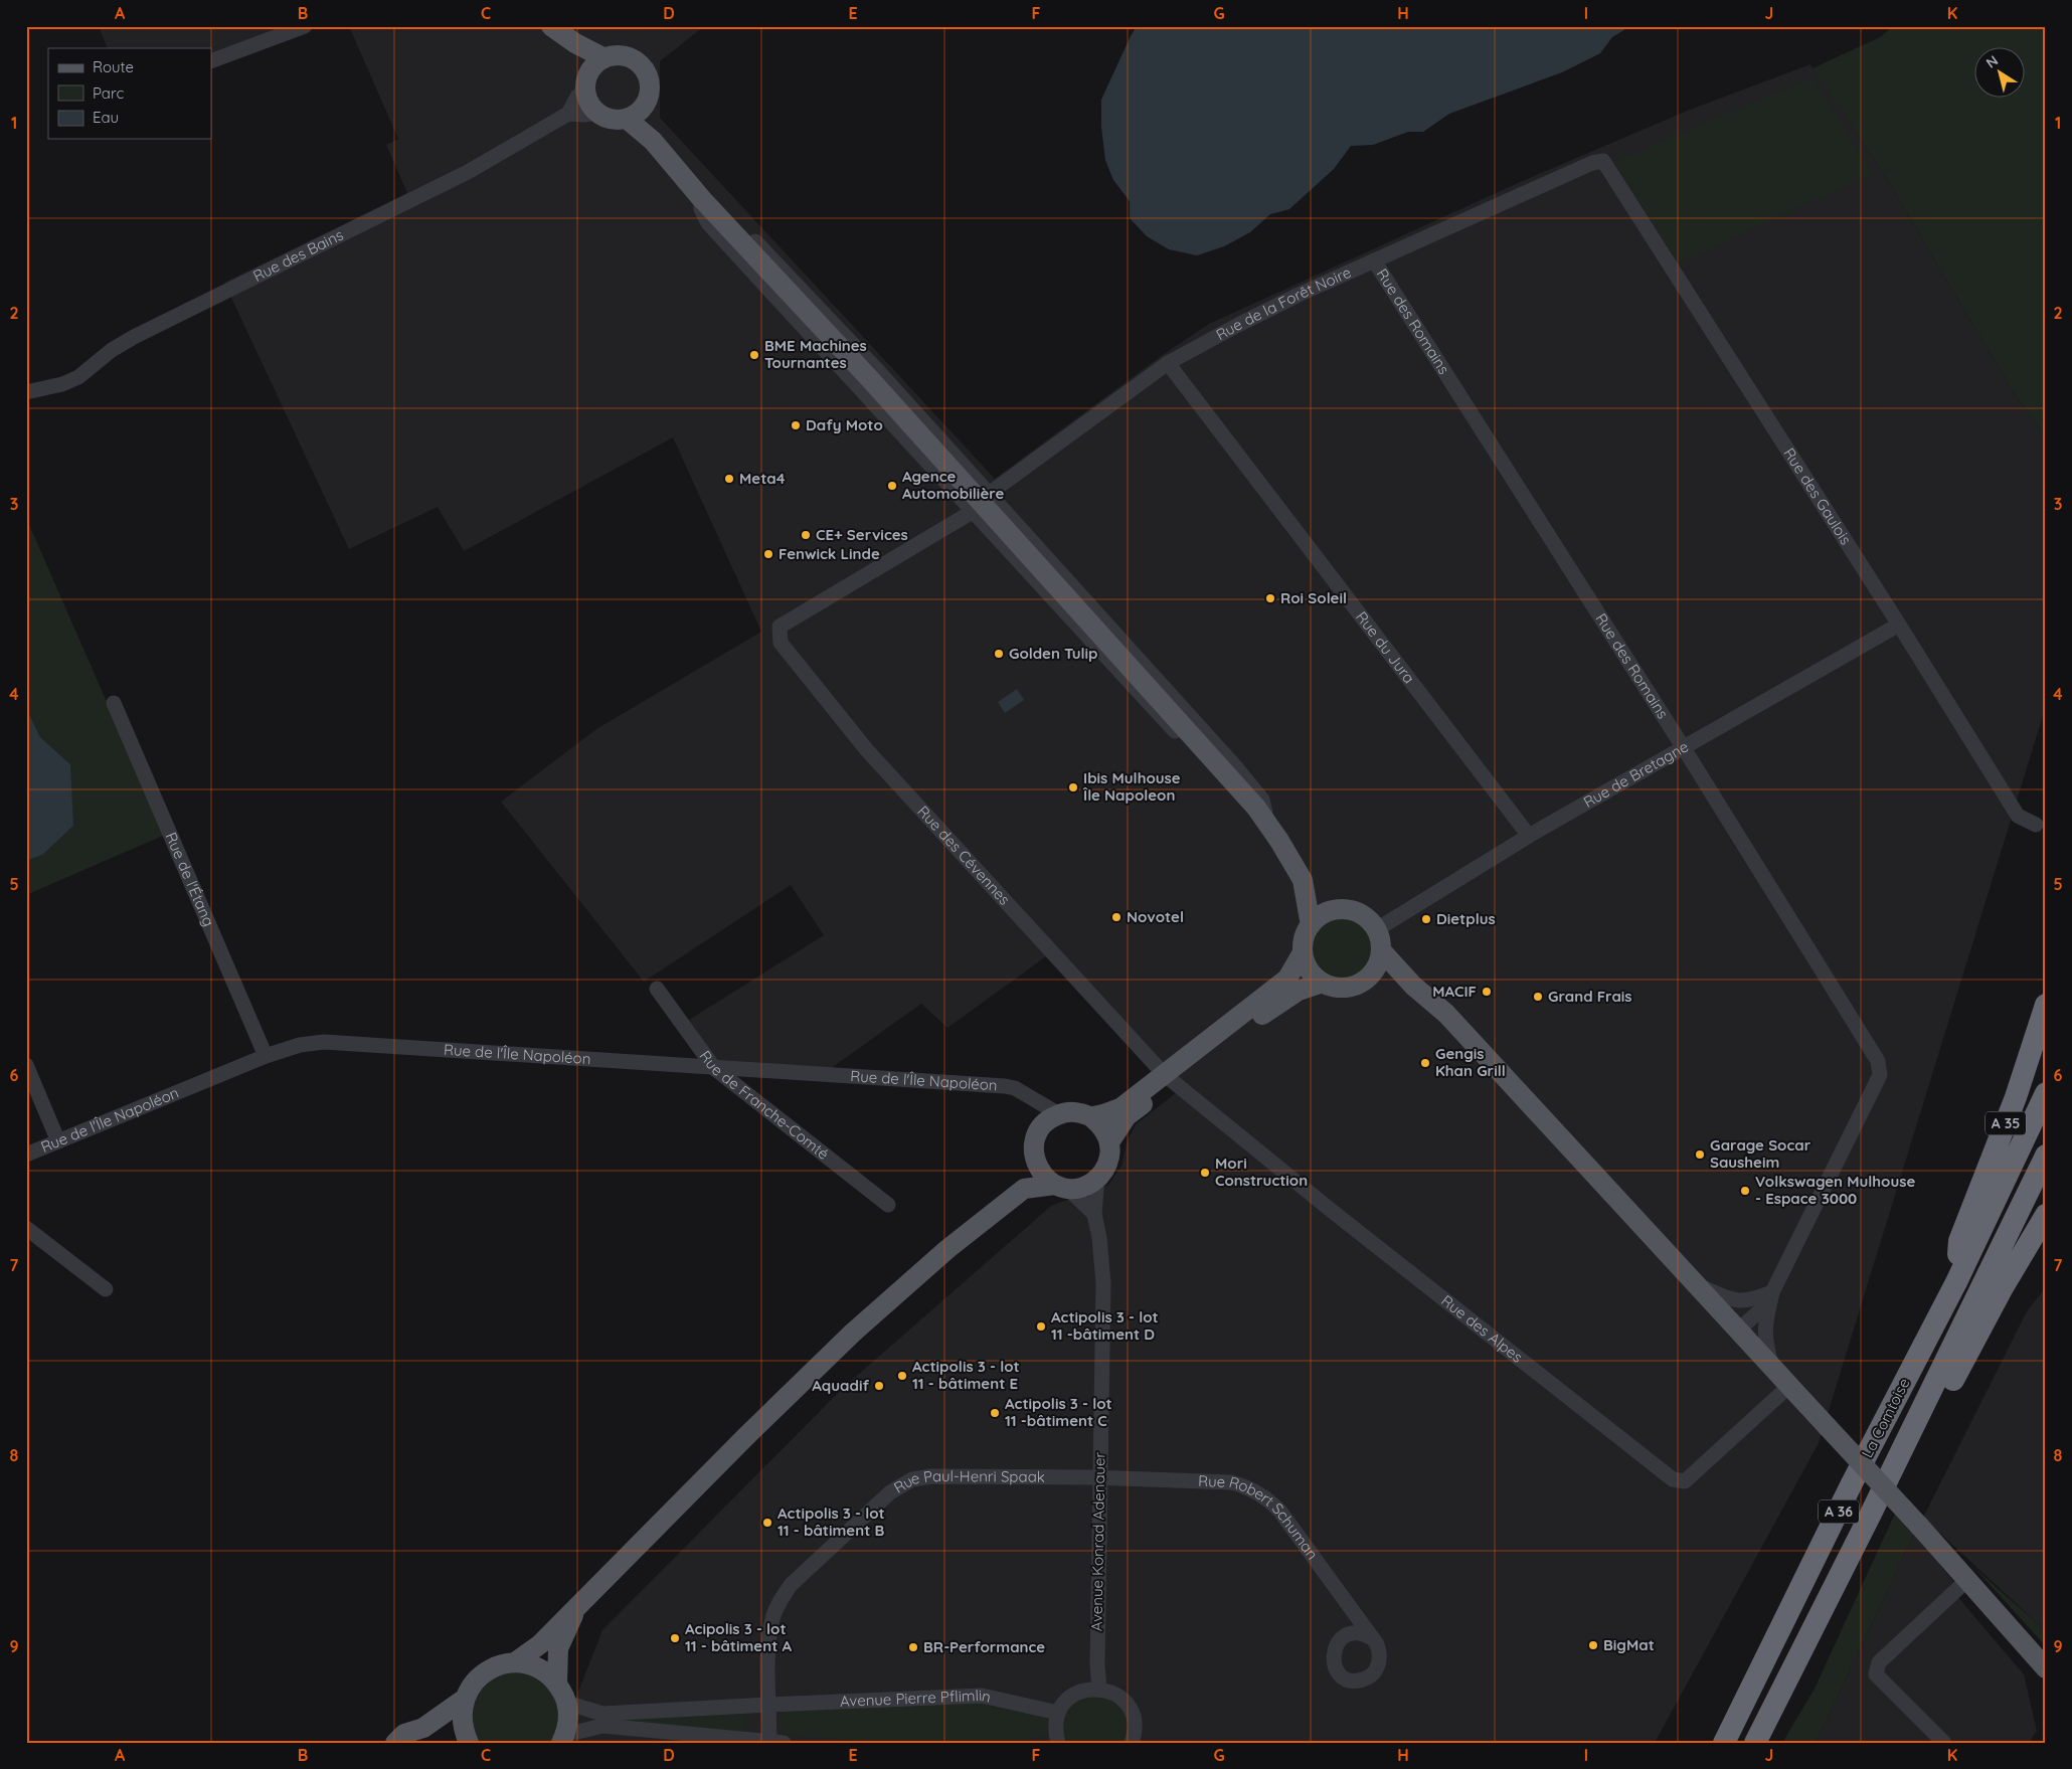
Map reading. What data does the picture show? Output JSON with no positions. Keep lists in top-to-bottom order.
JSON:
{
  "streets": {
    "highway": ["A 35", "La Comtoise", "A 36"],
    "street": [
      "Rue des Bains",
      "Rue de la Forêt Noire",
      "Rue des Romains",
      "Rue des Gaulois",
      "Rue du Jura",
      "Rue de Bretagne",
      "Rue des Cévennes",
      "Rue de l'Étang",
      "Rue de l'Île Napoléon",
      "Rue de Franche-Comté",
      "Rue des Alpes",
      "Rue Paul-Henri Spaak",
      "Rue Robert Schuman",
      "Avenue Konrad Adenauer",
      "Avenue Pierre Pflimlin"
    ]
  },
  "crossings": [
    ["Rue de la Forêt Noire", "Rue des Romains"],
    ["Rue de la Forêt Noire", "Rue des Gaulois"],
    ["Rue de la Forêt Noire", "Rue du Jura"],
    ["Rue des Romains", "Rue de Bretagne"],
    ["Rue des Gaulois", "Rue de Bretagne"],
    ["Rue du Jura", "Rue de Bretagne"],
    ["Rue des Cévennes", "Rue des Alpes"],
    ["Rue de l'Étang", "Rue de l'Île Napoléon"],
    ["Rue de l'Île Napoléon", "Rue de Franche-Comté"],
    ["Rue de l'Île Napoléon", "Avenue Konrad Adenauer"],
    ["A 35", "La Comtoise"],
    ["Rue Paul-Henri Spaak", "Rue Robert Schuman"],
    ["Rue Paul-Henri Spaak", "Avenue Konrad Adenauer"],
    ["Rue Paul-Henri Spaak", "Avenue Pierre Pflimlin"],
    ["Rue Robert Schuman", "Avenue Konrad Adenauer"]
  ],
  "places": [
    "BME Machines Tournantes",
    "Dafy Moto",
    "Meta4",
    "Agence Automobilière",
    "CE+ Services",
    "Fenwick Linde",
    "Roi Soleil",
    "Golden Tulip",
    "Ibis Mulhouse Île Napoleon",
    "Novotel",
    "Dietplus",
    "MACIF",
    "Grand Frais",
    "Gengis Khan Grill",
    "Garage Socar Sausheim",
    "Mori Construction",
    "Volkswagen Mulhouse - Espace 3000",
    "Actipolis 3 - lot 11 -bâtiment D",
    "Actipolis 3 - lot 11 - bâtiment E",
    "Aquadif",
    "Actipolis 3 - lot 11 -bâtiment C",
    "Actipolis 3 - lot 11 - bâtiment B",
    "Acipolis 3 - lot 11 - bâtiment A",
    "BigMat",
    "BR-Performance"
  ],
  "legend": ["Route", "Parc", "Eau"],
  "north": "top left",
  "grid": {
    "columns": [
      "A",
      "B",
      "C",
      "D",
      "E",
      "F",
      "G",
      "H",
      "I",
      "J",
      "K"
    ],
    "rows": [
      "1",
      "2",
      "3",
      "4",
      "5",
      "6",
      "7",
      "8",
      "9"
    ]
  }
}
